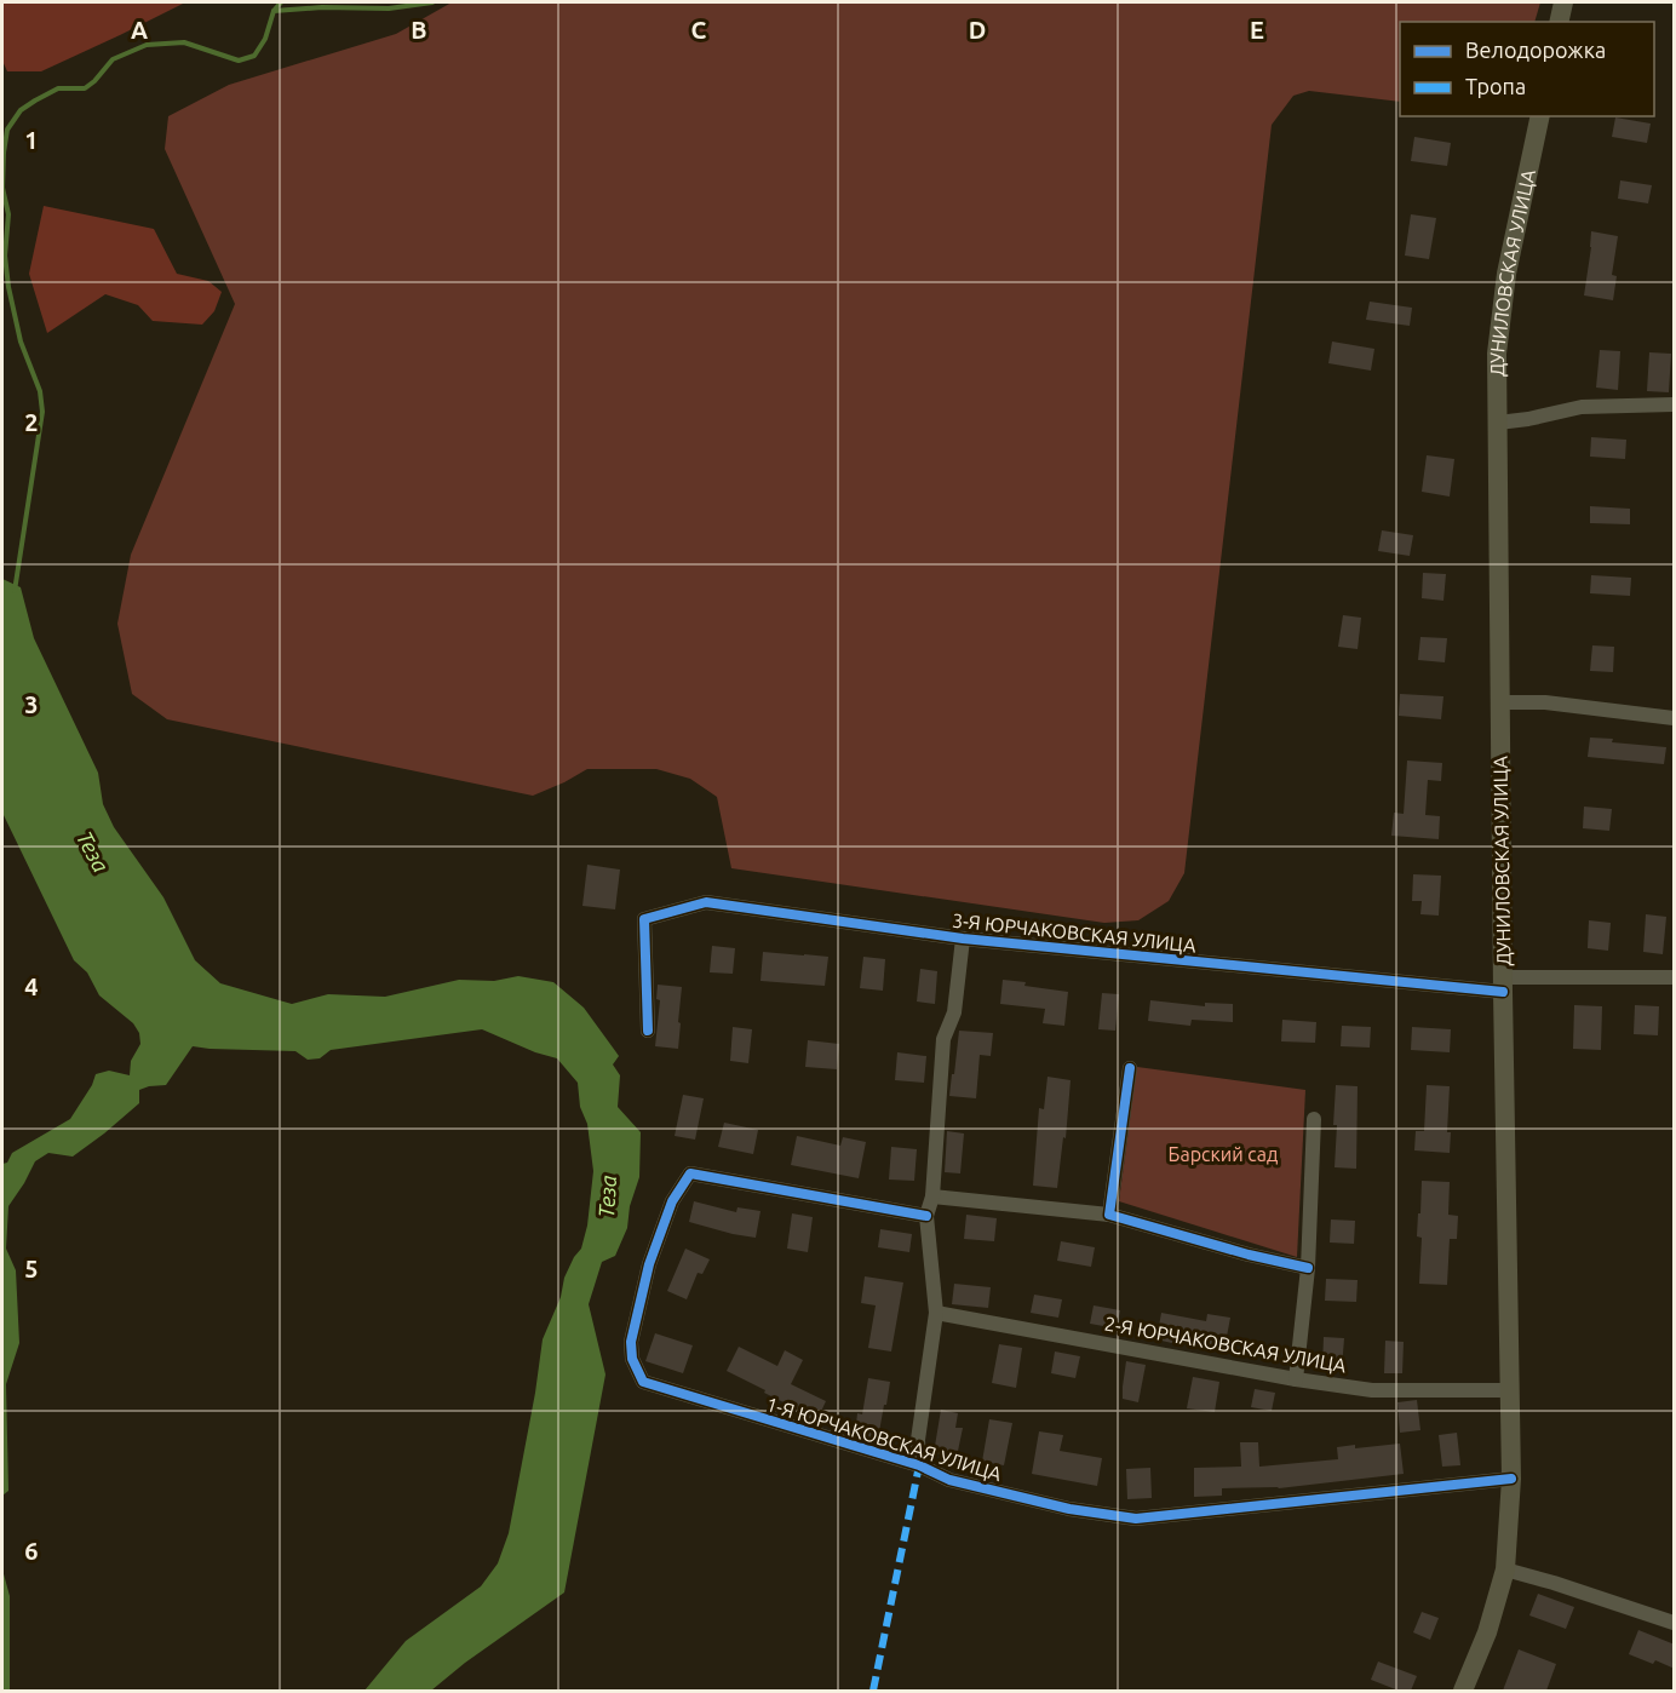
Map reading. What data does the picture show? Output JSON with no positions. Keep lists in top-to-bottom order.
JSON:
{
  "streets": {
    "main road": ["ДУНИЛОВСКАЯ УЛИЦА"],
    "street": ["3-Я ЮРЧАКОВСКАЯ УЛИЦА", "2-Я ЮРЧАКОВСКАЯ УЛИЦА", "1-Я ЮРЧАКОВСКАЯ УЛИЦА"]
  },
  "crossings": [
    ["ДУНИЛОВСКАЯ УЛИЦА", "3-Я ЮРЧАКОВСКАЯ УЛИЦА"],
    ["ДУНИЛОВСКАЯ УЛИЦА", "2-Я ЮРЧАКОВСКАЯ УЛИЦА"],
    ["ДУНИЛОВСКАЯ УЛИЦА", "1-Я ЮРЧАКОВСКАЯ УЛИЦА"]
  ],
  "water": ["Теза"],
  "parks": ["Барский сад"],
  "legend": ["Велодорожка", "Тропа"],
  "grid": {
    "columns": [
      "A",
      "B",
      "C",
      "D",
      "E"
    ],
    "rows": [
      "1",
      "2",
      "3",
      "4",
      "5",
      "6"
    ]
  }
}
